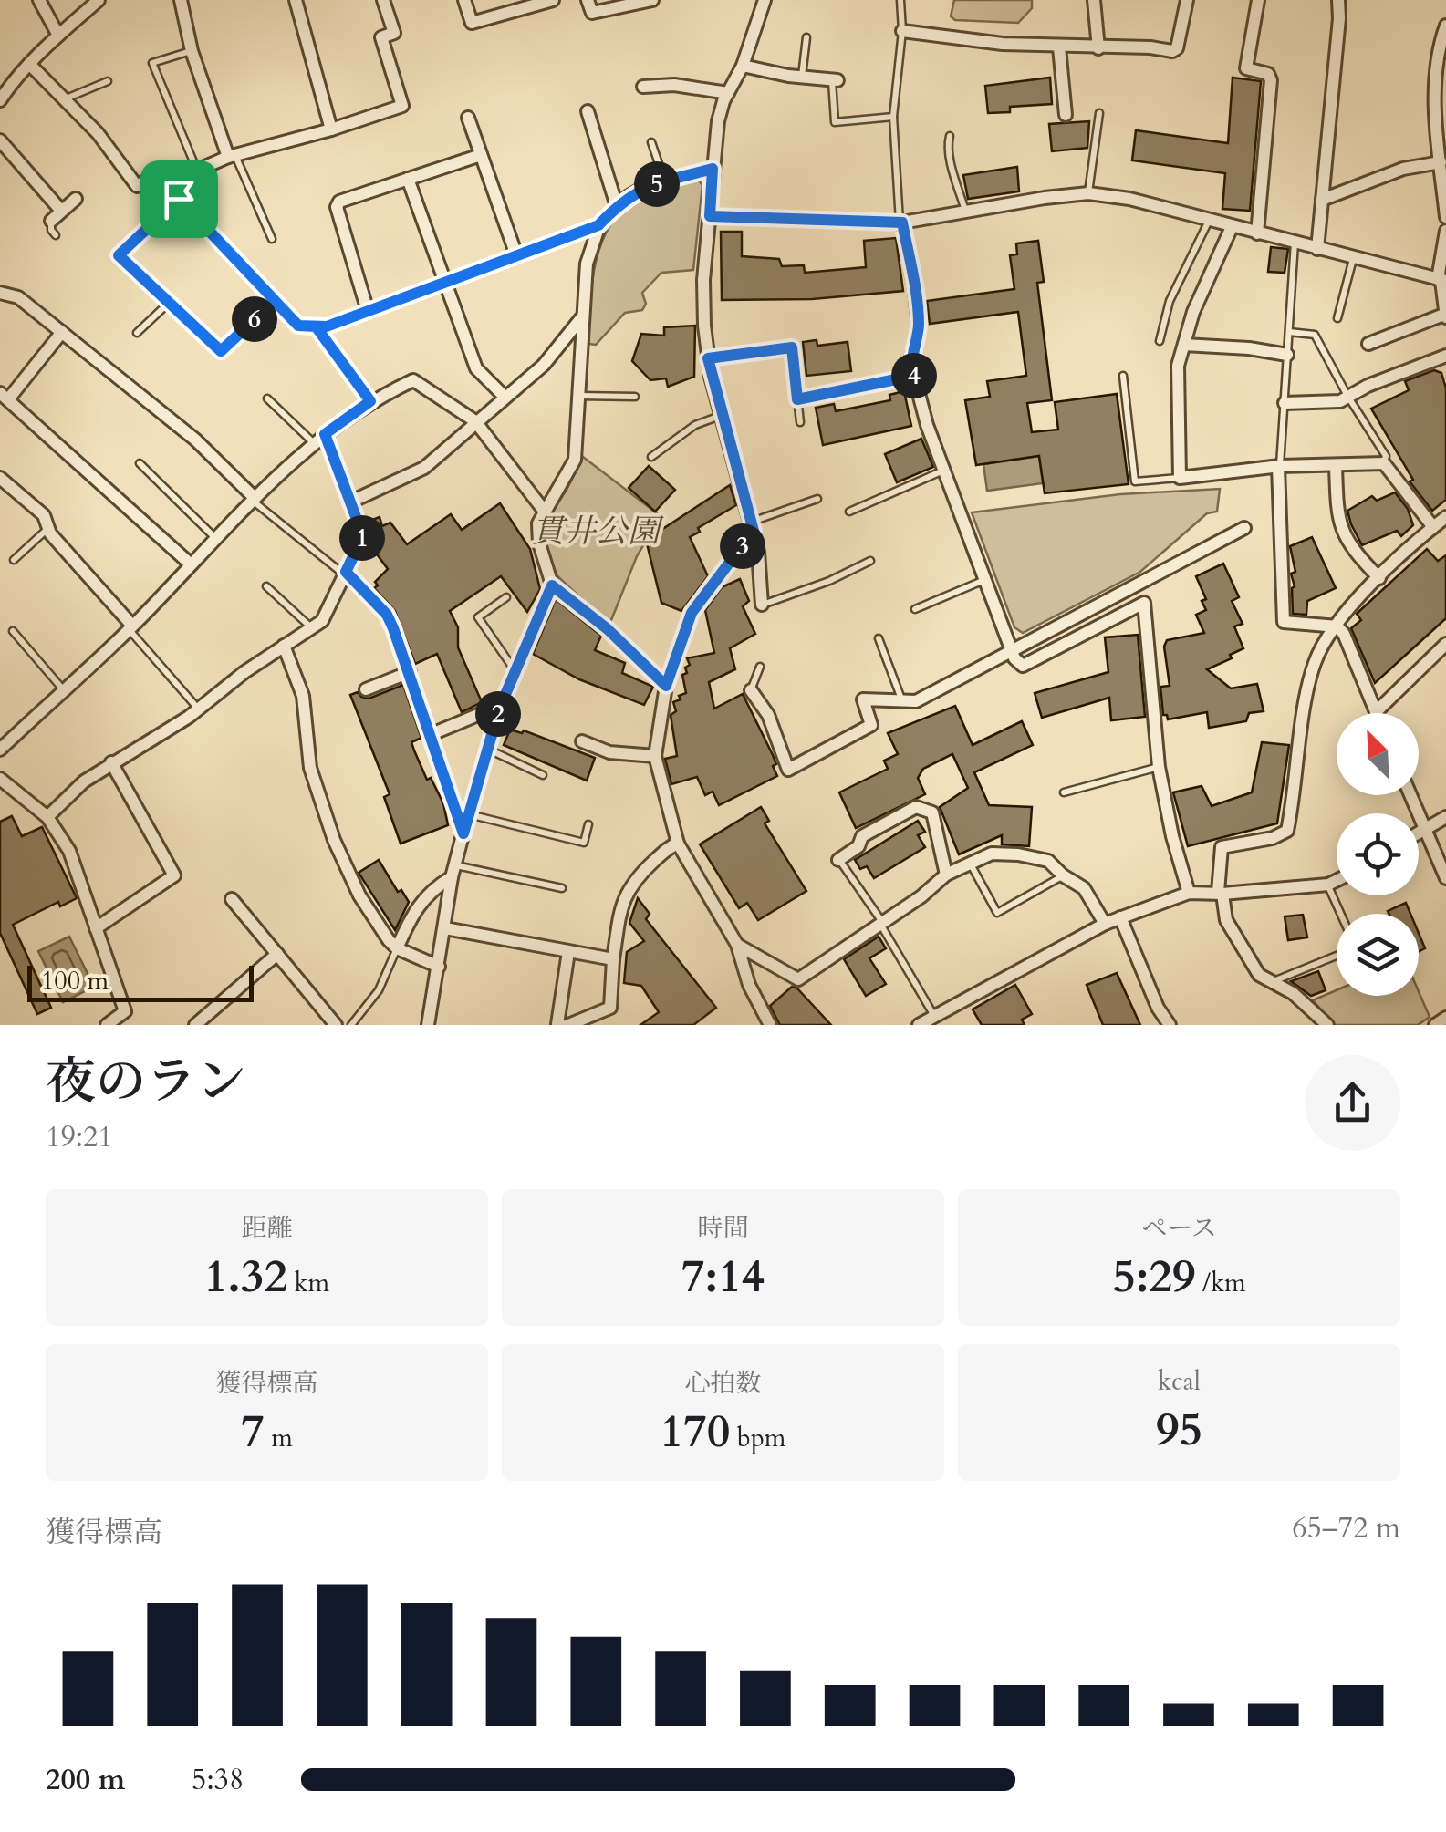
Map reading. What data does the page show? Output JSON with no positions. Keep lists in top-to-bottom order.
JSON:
{
  "parks": ["貫井公園"],
  "scale_bar": "100 m",
  "north": "top left",
  "page": {
    "pins": [
      "5",
      "6",
      "4",
      "1",
      "3",
      "2"
    ],
    "scale": "100 m",
    "heading": ["夜のラン", "19:21"],
    "stats": [
      ["距離", "1.32 km"],
      ["時間", "7:14"],
      ["ペース", "5:29 /km"],
      ["獲得標高", "7 m"],
      ["心拍数", "170 bpm"],
      ["kcal", "95"]
    ],
    "chart": ["獲得標高", "65–72 m"],
    "list": [
      {
        "name": "200 m",
        "note": "5:38"
      }
    ]
  }
}
